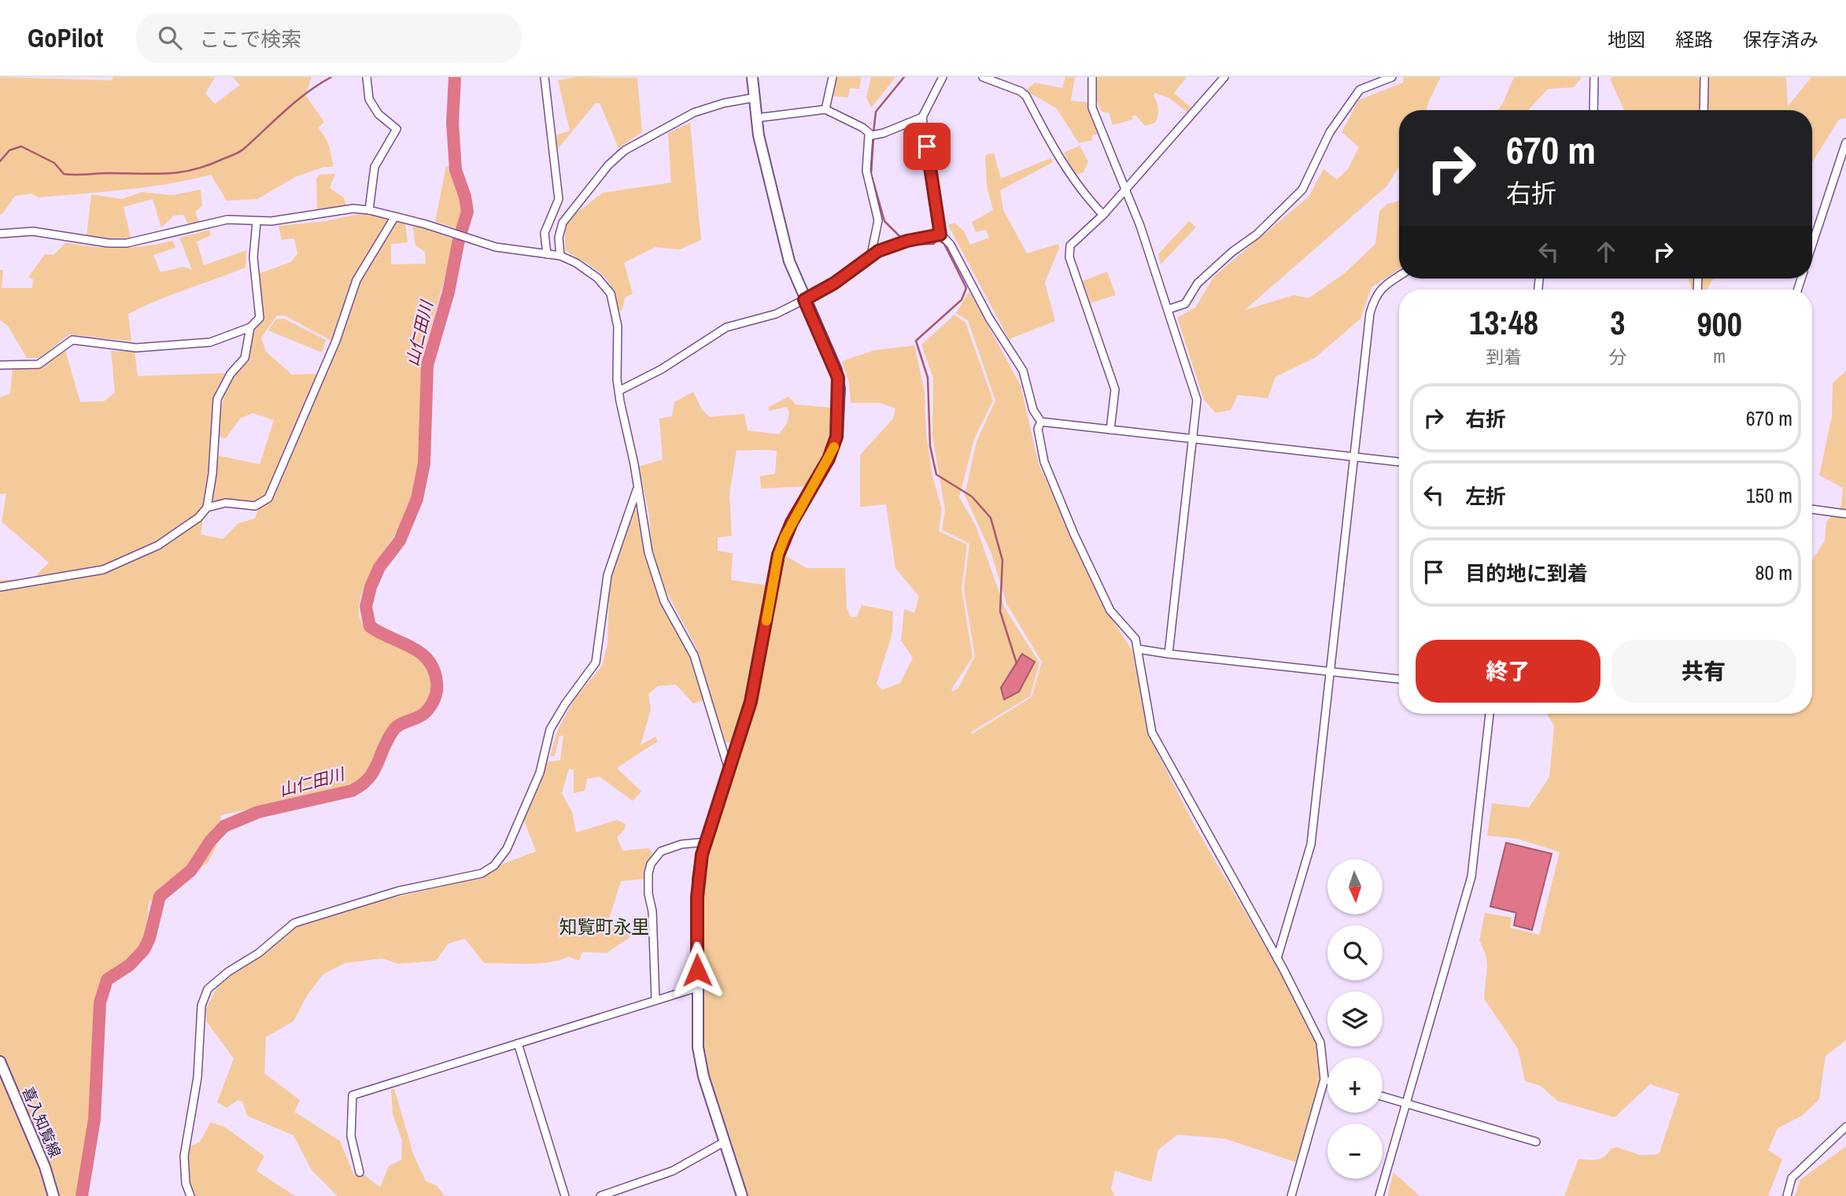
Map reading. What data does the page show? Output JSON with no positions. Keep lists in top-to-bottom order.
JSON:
{
  "streets": {
    "street": ["喜入知覧線"]
  },
  "districts": ["知覧町永里"],
  "water": ["山仁田川"],
  "north": "bottom",
  "page": {
    "header": "GoPilot",
    "search": "ここで検索",
    "nav": ["地図", "経路", "保存済み"],
    "turn": ["670 m", "右折"],
    "eta": [
      "13:48",
      "到着",
      "3",
      "分",
      "900",
      "m"
    ],
    "list": [
      {
        "name": "右折",
        "value": "670 m"
      },
      {
        "name": "左折",
        "value": "150 m"
      },
      {
        "name": "目的地に到着",
        "value": "80 m"
      }
    ],
    "buttons": ["終了", "共有"],
    "map_buttons": ["+", "−"]
  }
}
